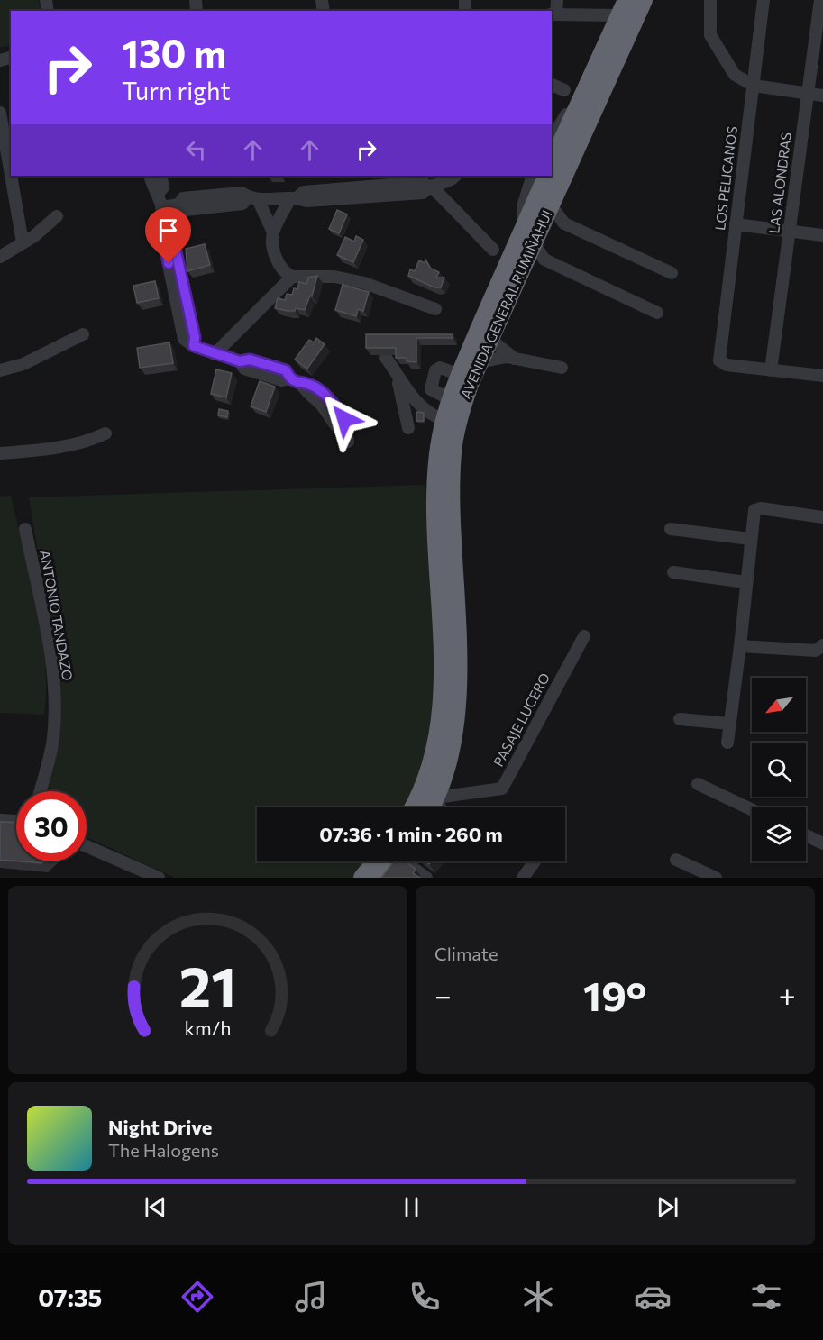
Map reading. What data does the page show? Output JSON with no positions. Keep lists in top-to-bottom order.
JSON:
{
  "streets": {
    "highway": ["AVENIDA GENERAL RUMIÑAHUI"],
    "street": [
      "LOS PELICANOS",
      "LAS ALONDRAS",
      "ANTONIO TANDAZO",
      "PASAJE LUCERO"
    ]
  },
  "crossings": [
    ["LOS PELICANOS", "LAS ALONDRAS"],
    ["AVENIDA GENERAL RUMIÑAHUI", "PASAJE LUCERO"]
  ],
  "north": "bottom left",
  "page": {
    "turn": ["130 m", "Turn right"],
    "limit": "30",
    "trip": "07:36 · 1 min · 260 m",
    "tile": "Climate",
    "heat": ["−", "19°", "+"],
    "song": ["Night Drive", "The Halogens"],
    "tabs": "07:35",
    "gauge": ["21", "km/h"]
  }
}
